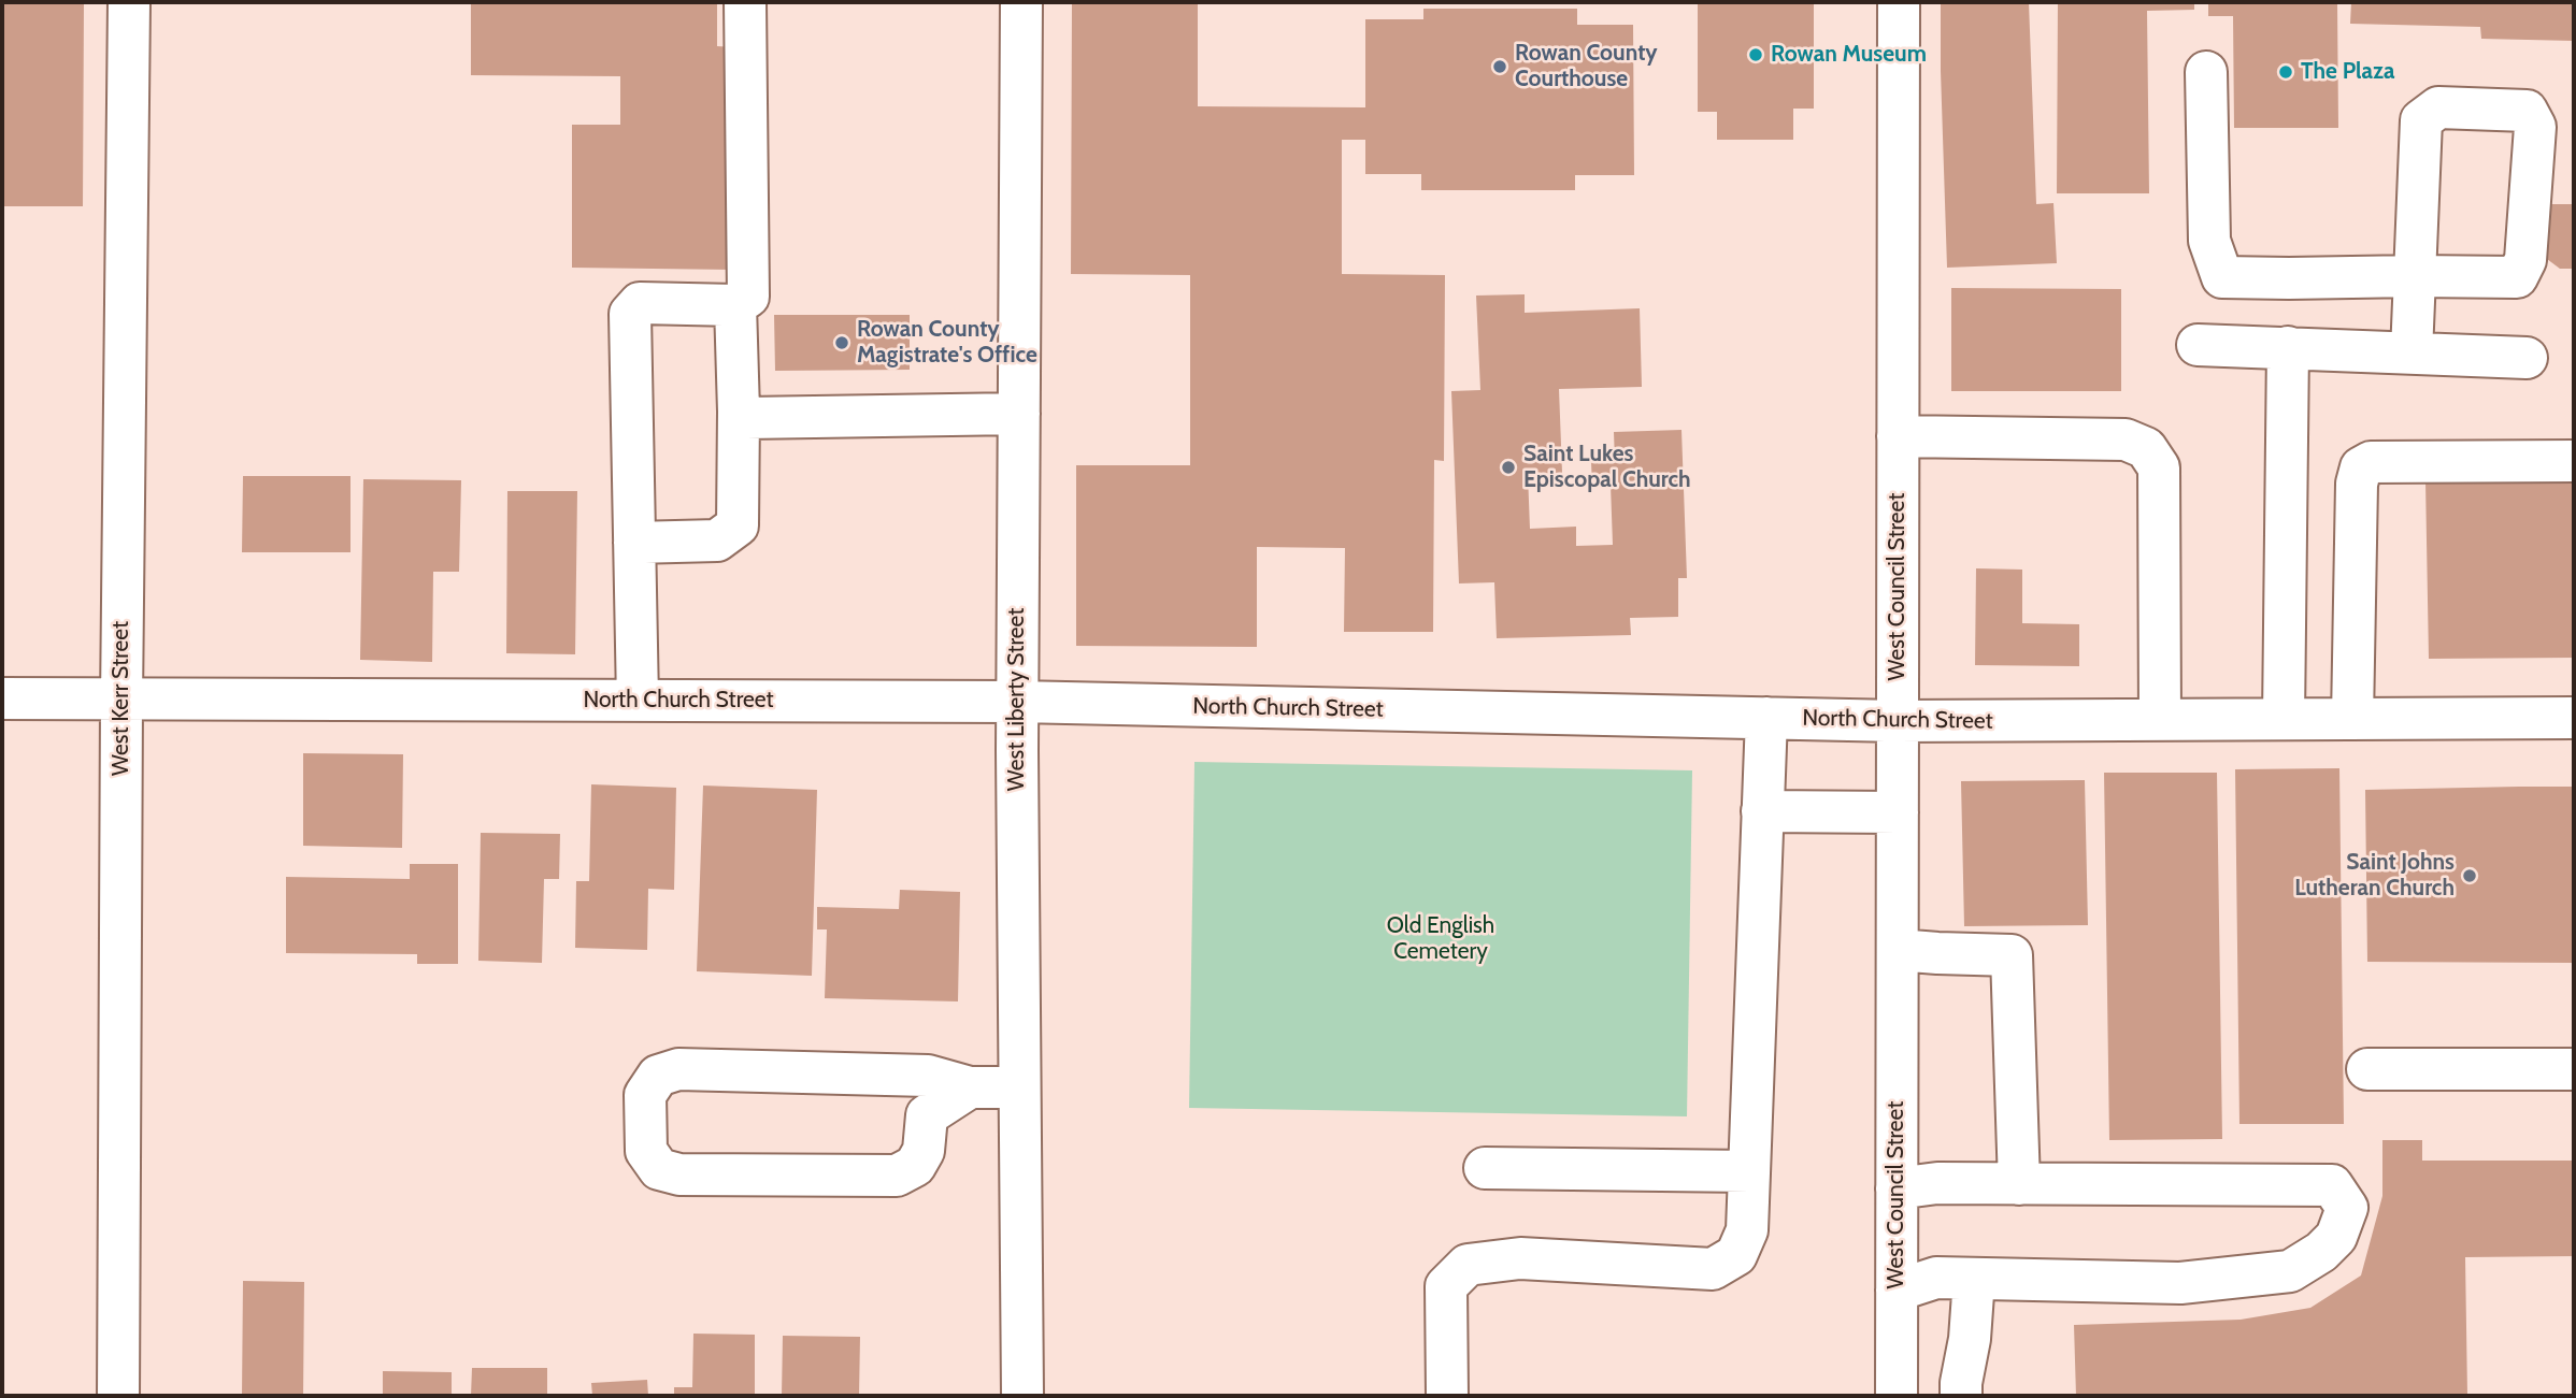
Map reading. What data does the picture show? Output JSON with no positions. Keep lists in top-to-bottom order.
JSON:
{
  "streets": {
    "street": [
      "West Council Street",
      "West Kerr Street",
      "West Liberty Street",
      "North Church Street"
    ]
  },
  "crossings": [
    ["West Council Street", "North Church Street"],
    ["West Kerr Street", "North Church Street"],
    ["West Liberty Street", "North Church Street"]
  ],
  "parks": ["Old English Cemetery"],
  "places": [
    "Rowan Museum",
    "Rowan County Courthouse",
    "The Plaza",
    "Rowan County Magistrate's Office",
    "Saint Lukes Episcopal Church",
    "Saint Johns Lutheran Church"
  ]
}
